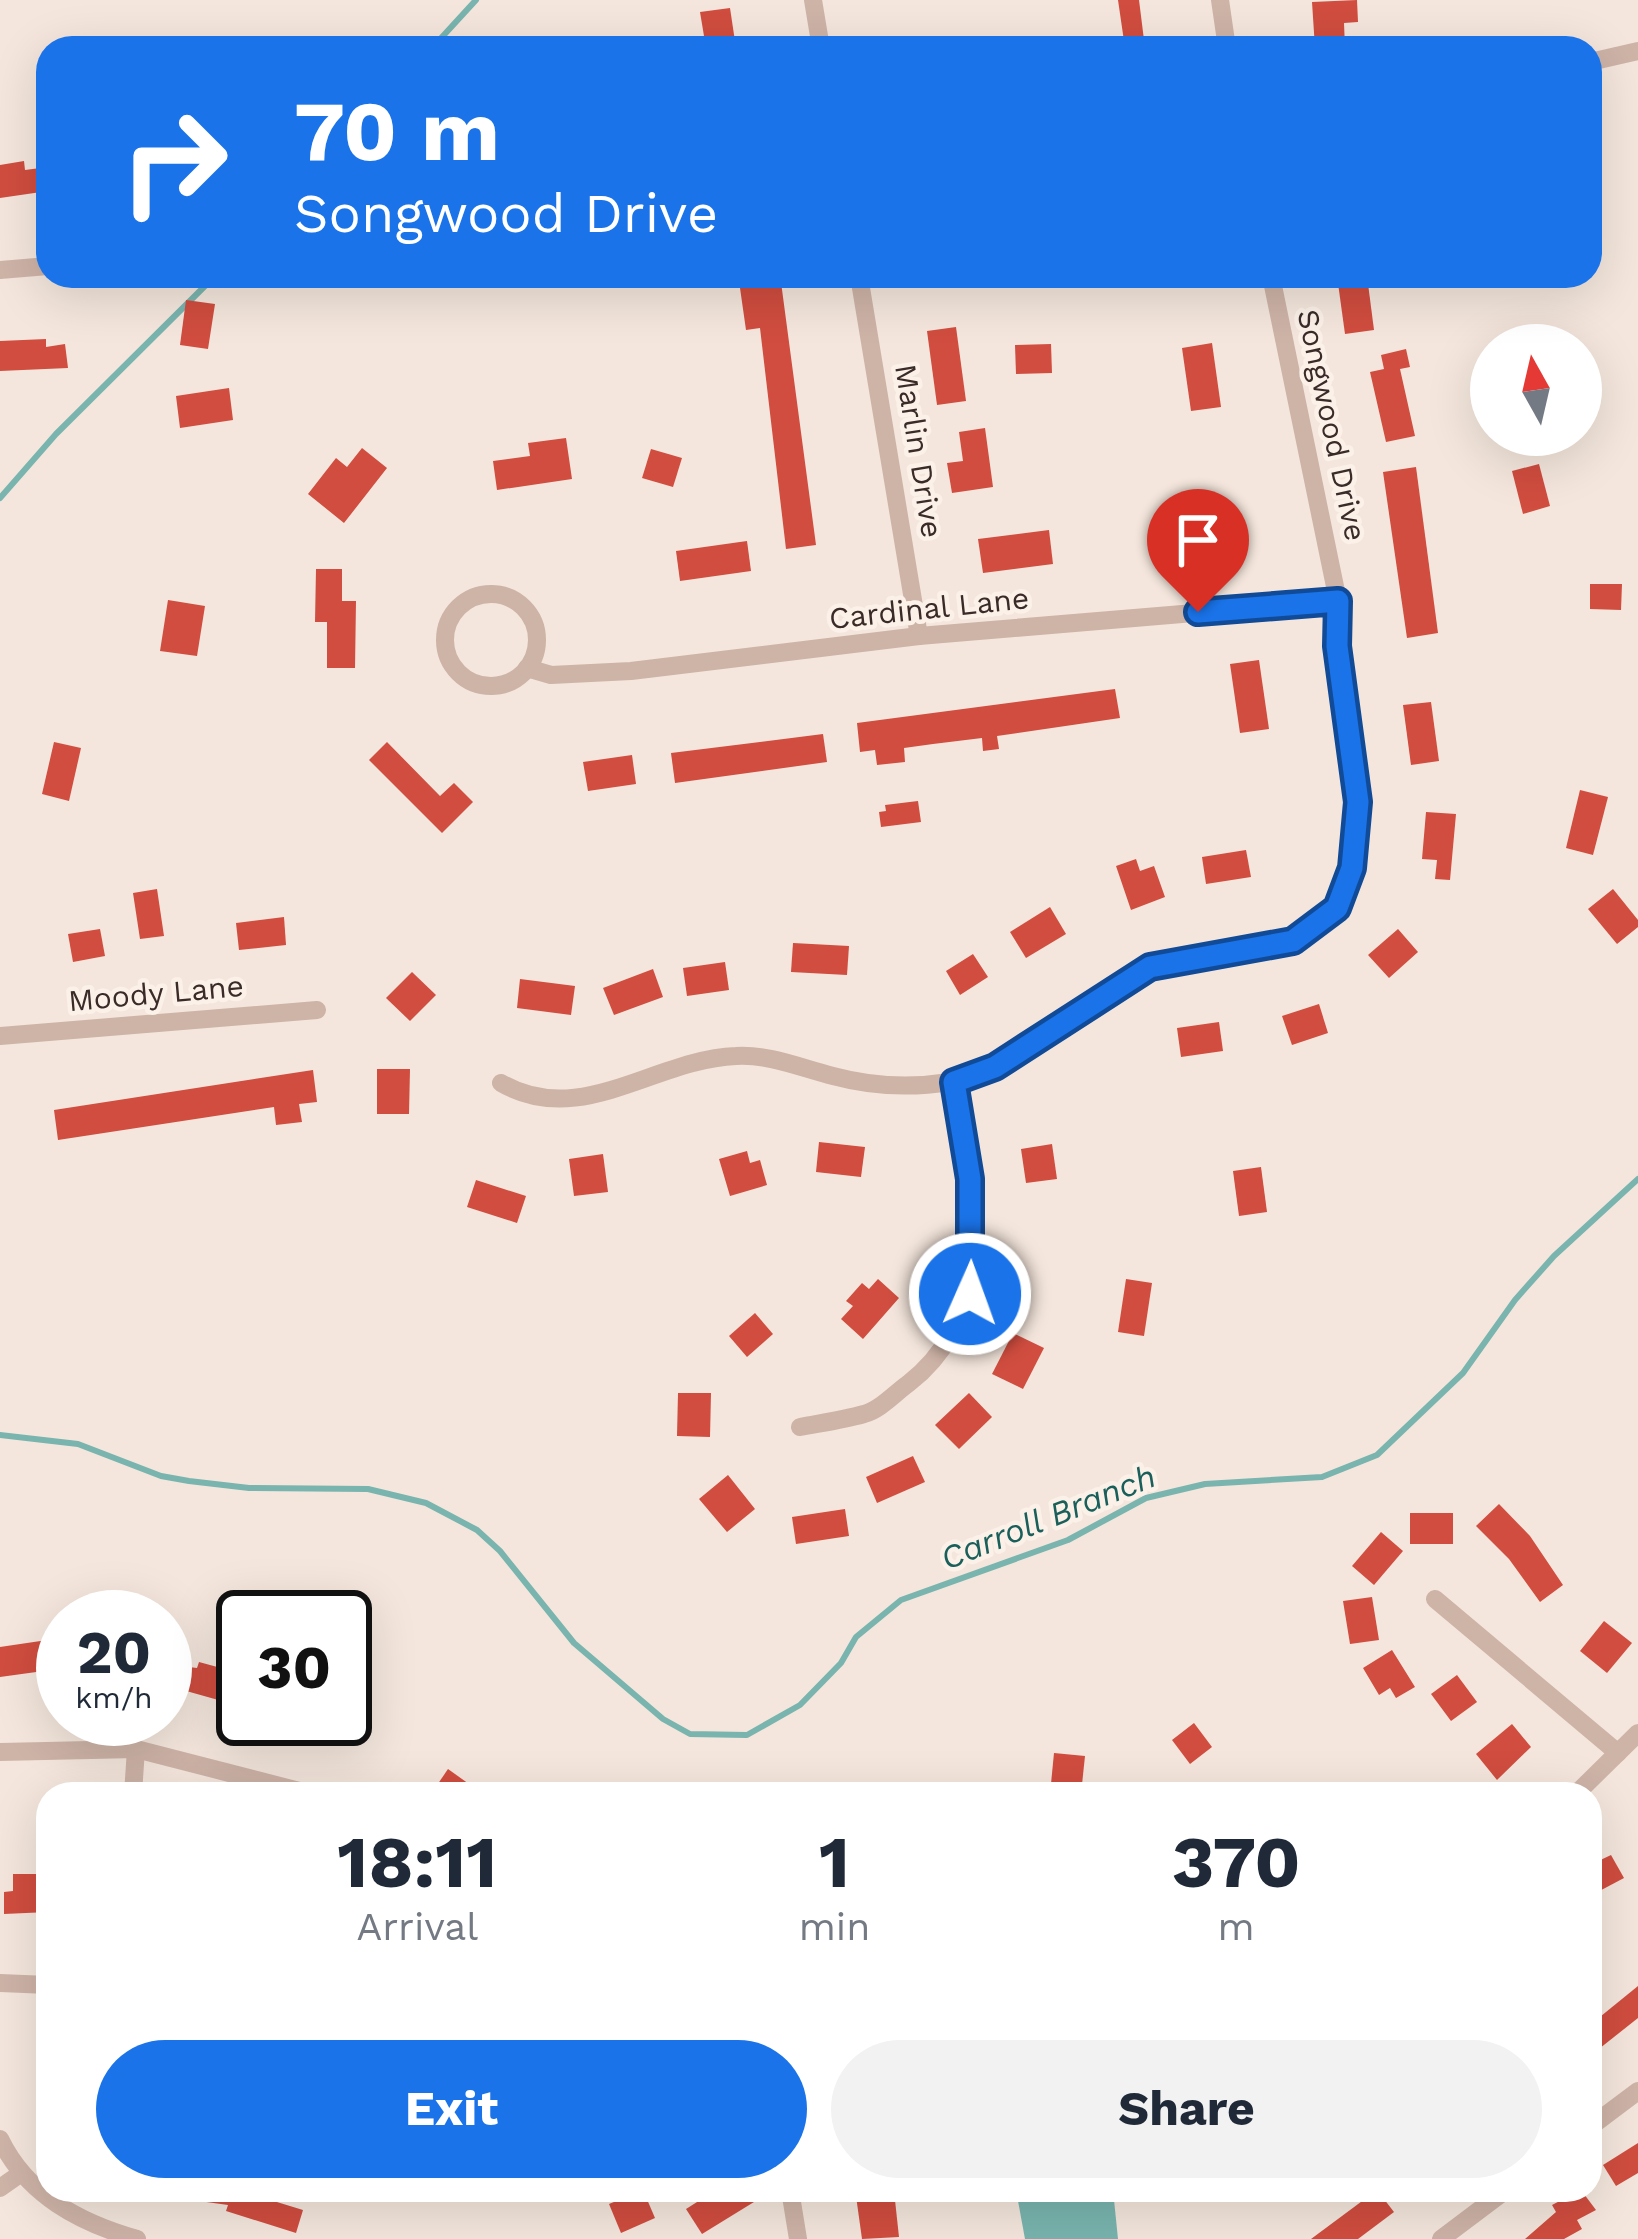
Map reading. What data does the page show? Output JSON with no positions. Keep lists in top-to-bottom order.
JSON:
{
  "streets": {
    "street": [
      "Songwood Drive",
      "Marlin Drive",
      "Cardinal Lane",
      "Moody Lane"
    ]
  },
  "crossings": [
    ["Songwood Drive", "Cardinal Lane"],
    ["Marlin Drive", "Cardinal Lane"]
  ],
  "water": ["Carroll Branch"],
  "north": "top",
  "page": {
    "turn": ["70 m", "Songwood Drive"],
    "speed": "20 km/h",
    "limit": "30",
    "eta": [
      "18:11",
      "Arrival",
      "1",
      "min",
      "370",
      "m"
    ],
    "buttons": ["Exit", "Share"]
  }
}
